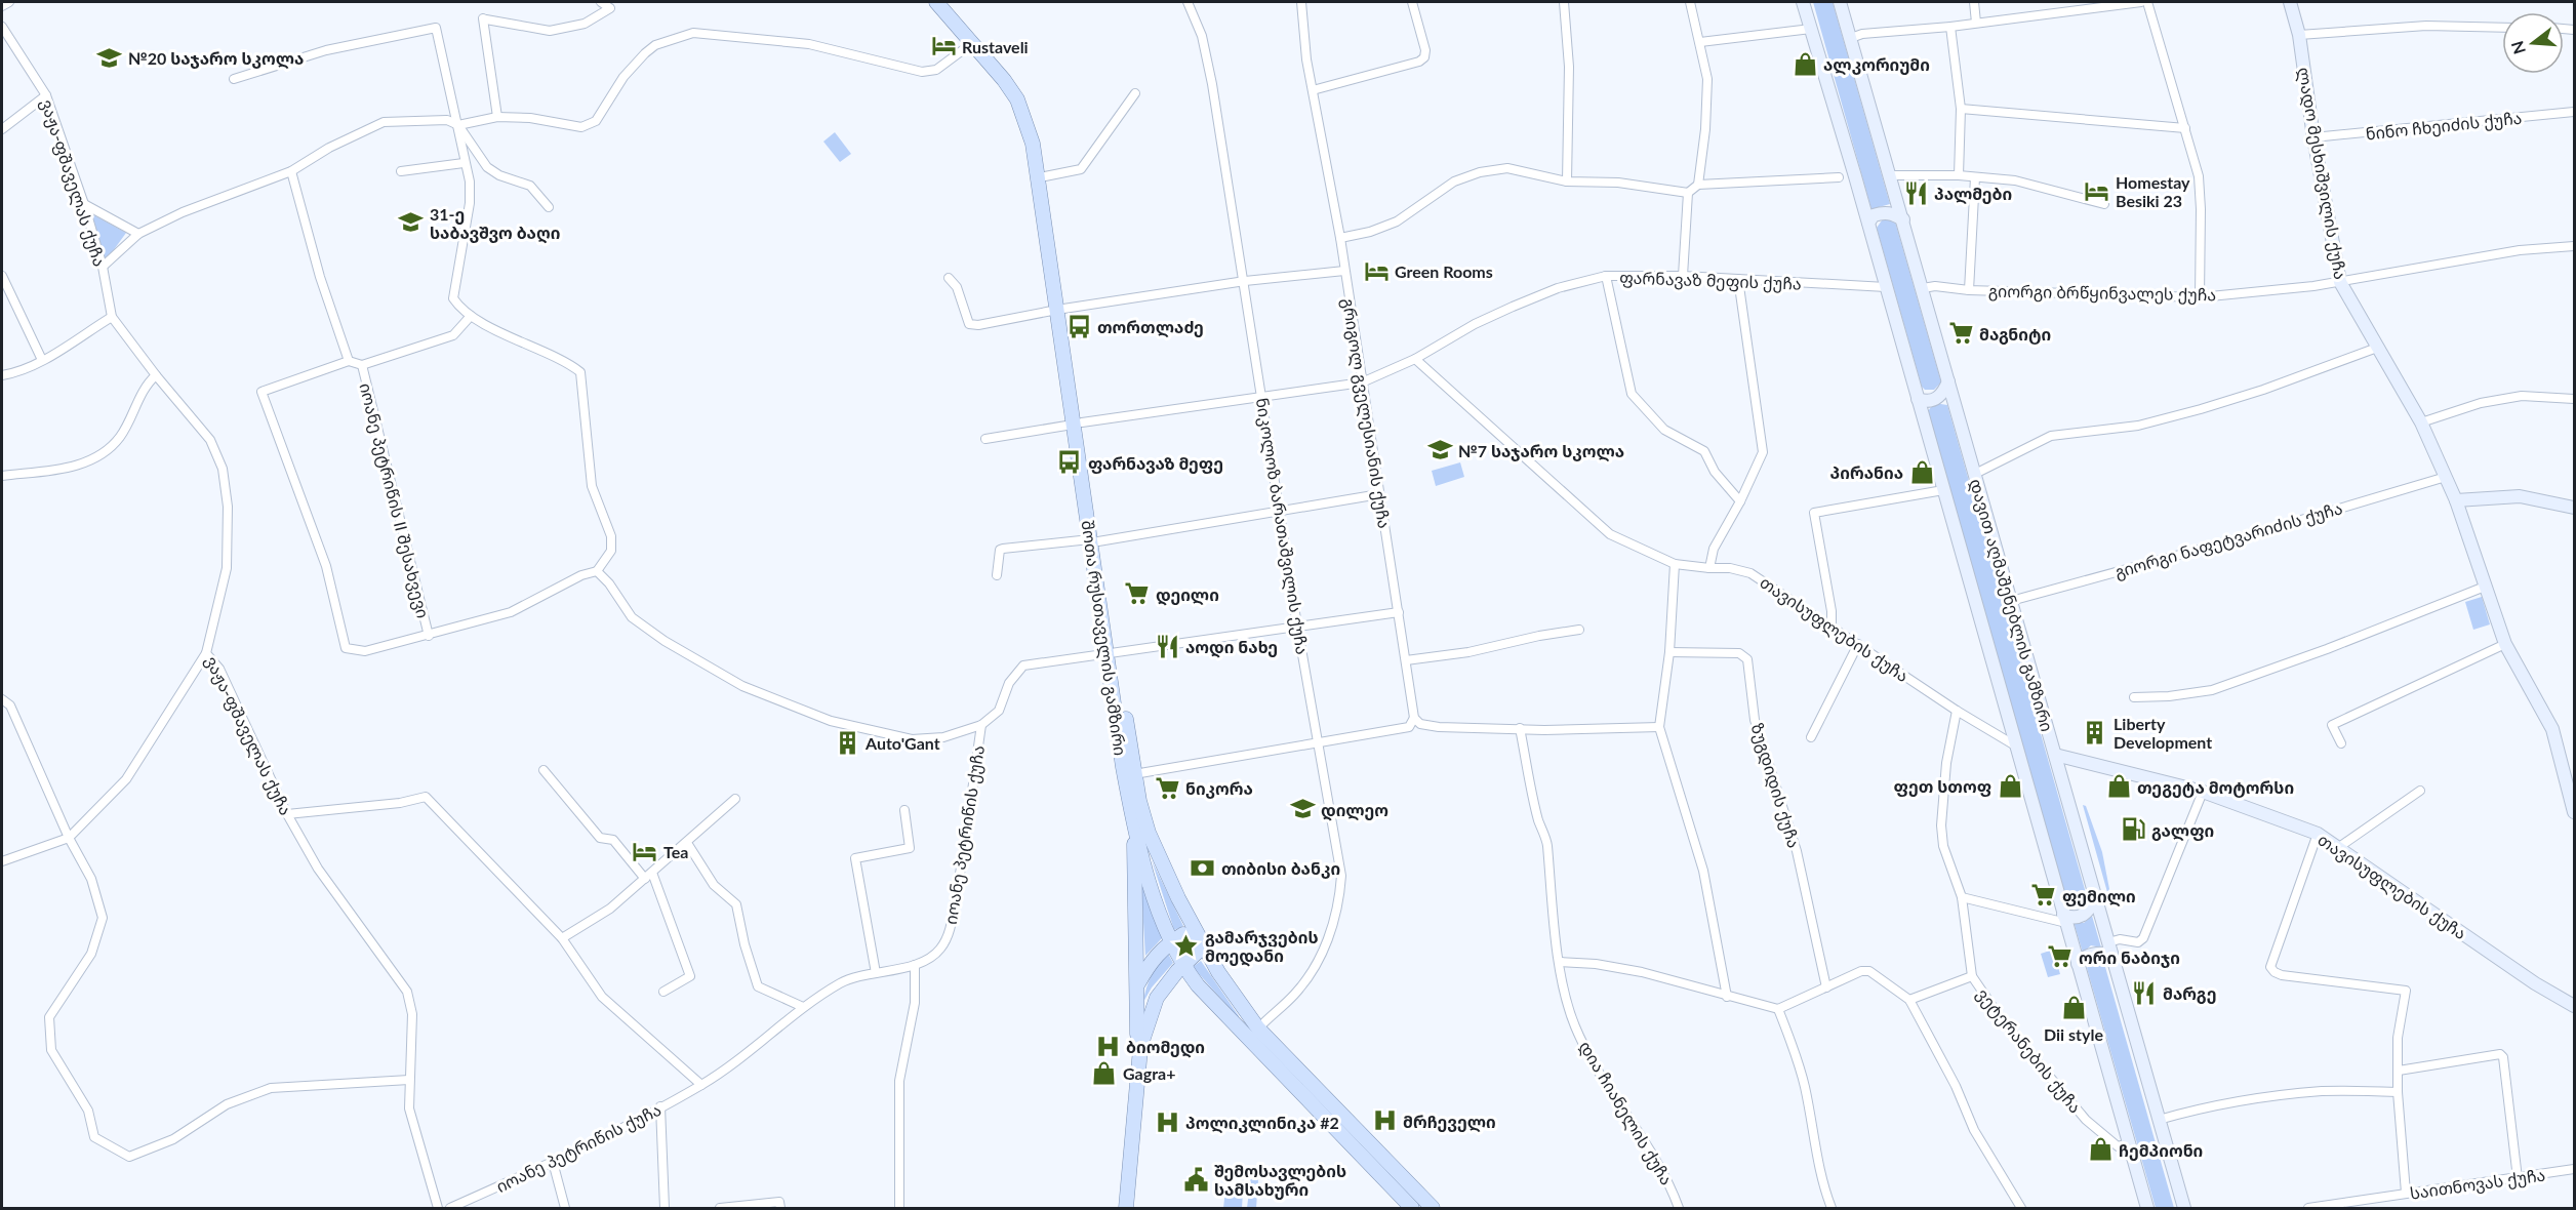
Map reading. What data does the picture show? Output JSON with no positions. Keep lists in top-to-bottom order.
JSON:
{
  "streets": {
    "main road": [
      "ლადო მესხიშვილის ქუჩა",
      "დავით აღმაშენებლის გამზირი",
      "თავისუფლების ქუჩა",
      "შოთა რუსთაველის გამზირი"
    ],
    "street": [
      "ნინო ჩხეიძის ქუჩა",
      "ვაჟა-ფშაველას ქუჩა",
      "ფარნავაზ მეფის ქუჩა",
      "გიორგი ბრწყინვალეს ქუჩა",
      "გრიგოლ გველესიანის ქუჩა",
      "იოანე პეტრიწის II შესახვევი",
      "ნიკოლოზ ბარათაშვილის ქუჩა",
      "გიორგი ნაფეტვარიძის ქუჩა",
      "ზუგდიდის ქუჩა",
      "იოანე პეტრიწის ქუჩა",
      "ვეტერანების ქუჩა",
      "დია ჩიანელის ქუჩა",
      "საითნოვას ქუჩა"
    ]
  },
  "crossings": [
    ["ნინო ჩხეიძის ქუჩა", "ლადო მესხიშვილის ქუჩა"],
    ["ლადო მესხიშვილის ქუჩა", "გიორგი ბრწყინვალეს ქუჩა"],
    ["ლადო მესხიშვილის ქუჩა", "გიორგი ნაფეტვარიძის ქუჩა"],
    ["ფარნავაზ მეფის ქუჩა", "გრიგოლ გველესიანის ქუჩა"],
    ["ფარნავაზ მეფის ქუჩა", "ნიკოლოზ ბარათაშვილის ქუჩა"],
    ["ფარნავაზ მეფის ქუჩა", "დავით აღმაშენებლის გამზირი"],
    ["ფარნავაზ მეფის ქუჩა", "თავისუფლების ქუჩა"],
    ["ფარნავაზ მეფის ქუჩა", "შოთა რუსთაველის გამზირი"],
    ["გიორგი ბრწყინვალეს ქუჩა", "დავით აღმაშენებლის გამზირი"],
    ["ნიკოლოზ ბარათაშვილის ქუჩა", "შოთა რუსთაველის გამზირი"],
    ["გიორგი ნაფეტვარიძის ქუჩა", "დავით აღმაშენებლის გამზირი"],
    ["დავით აღმაშენებლის გამზირი", "თავისუფლების ქუჩა"],
    ["დავით აღმაშენებლის გამზირი", "ვეტერანების ქუჩა"],
    ["თავისუფლების ქუჩა", "ვეტერანების ქუჩა"],
    ["შოთა რუსთაველის გამზირი", "იოანე პეტრიწის ქუჩა"]
  ],
  "places": {
    "hotel": [
      "Rustaveli",
      "Homestay Besiki 23",
      "Green Rooms",
      "Tea"
    ],
    "school or university": [
      "№20 საჯარო სკოლა",
      "31-ე საბავშვო ბაღი",
      "№7 საჯარო სკოლა",
      "დილეო"
    ],
    "shop": [
      "ალკორიუმი",
      "პირანია",
      "ფეთ სთოფ",
      "თეგეტა მოტორსი",
      "Dii style",
      "Gagra+",
      "ჩემპიონი"
    ],
    "restaurant": ["პალმები", "აოდი ნახე", "მარგე"],
    "bus stop": ["თორთლაძე", "ფარნავაზ მეფე"],
    "supermarket": [
      "მაგნიტი",
      "დეილი",
      "ნიკორა",
      "ფემილი",
      "ორი ნაბიჯი"
    ],
    "building": ["Liberty Development", "Auto'Gant"],
    "fuel station": ["გალფი"],
    "bank": ["თიბისი ბანკი"],
    "place": ["გამარჯვების მოედანი"],
    "hospital": ["ბიომედი", "მრჩეველი", "პოლიკლინიკა #2"],
    "public building": ["შემოსავლების სამსახური"]
  },
  "north": "left"
}
